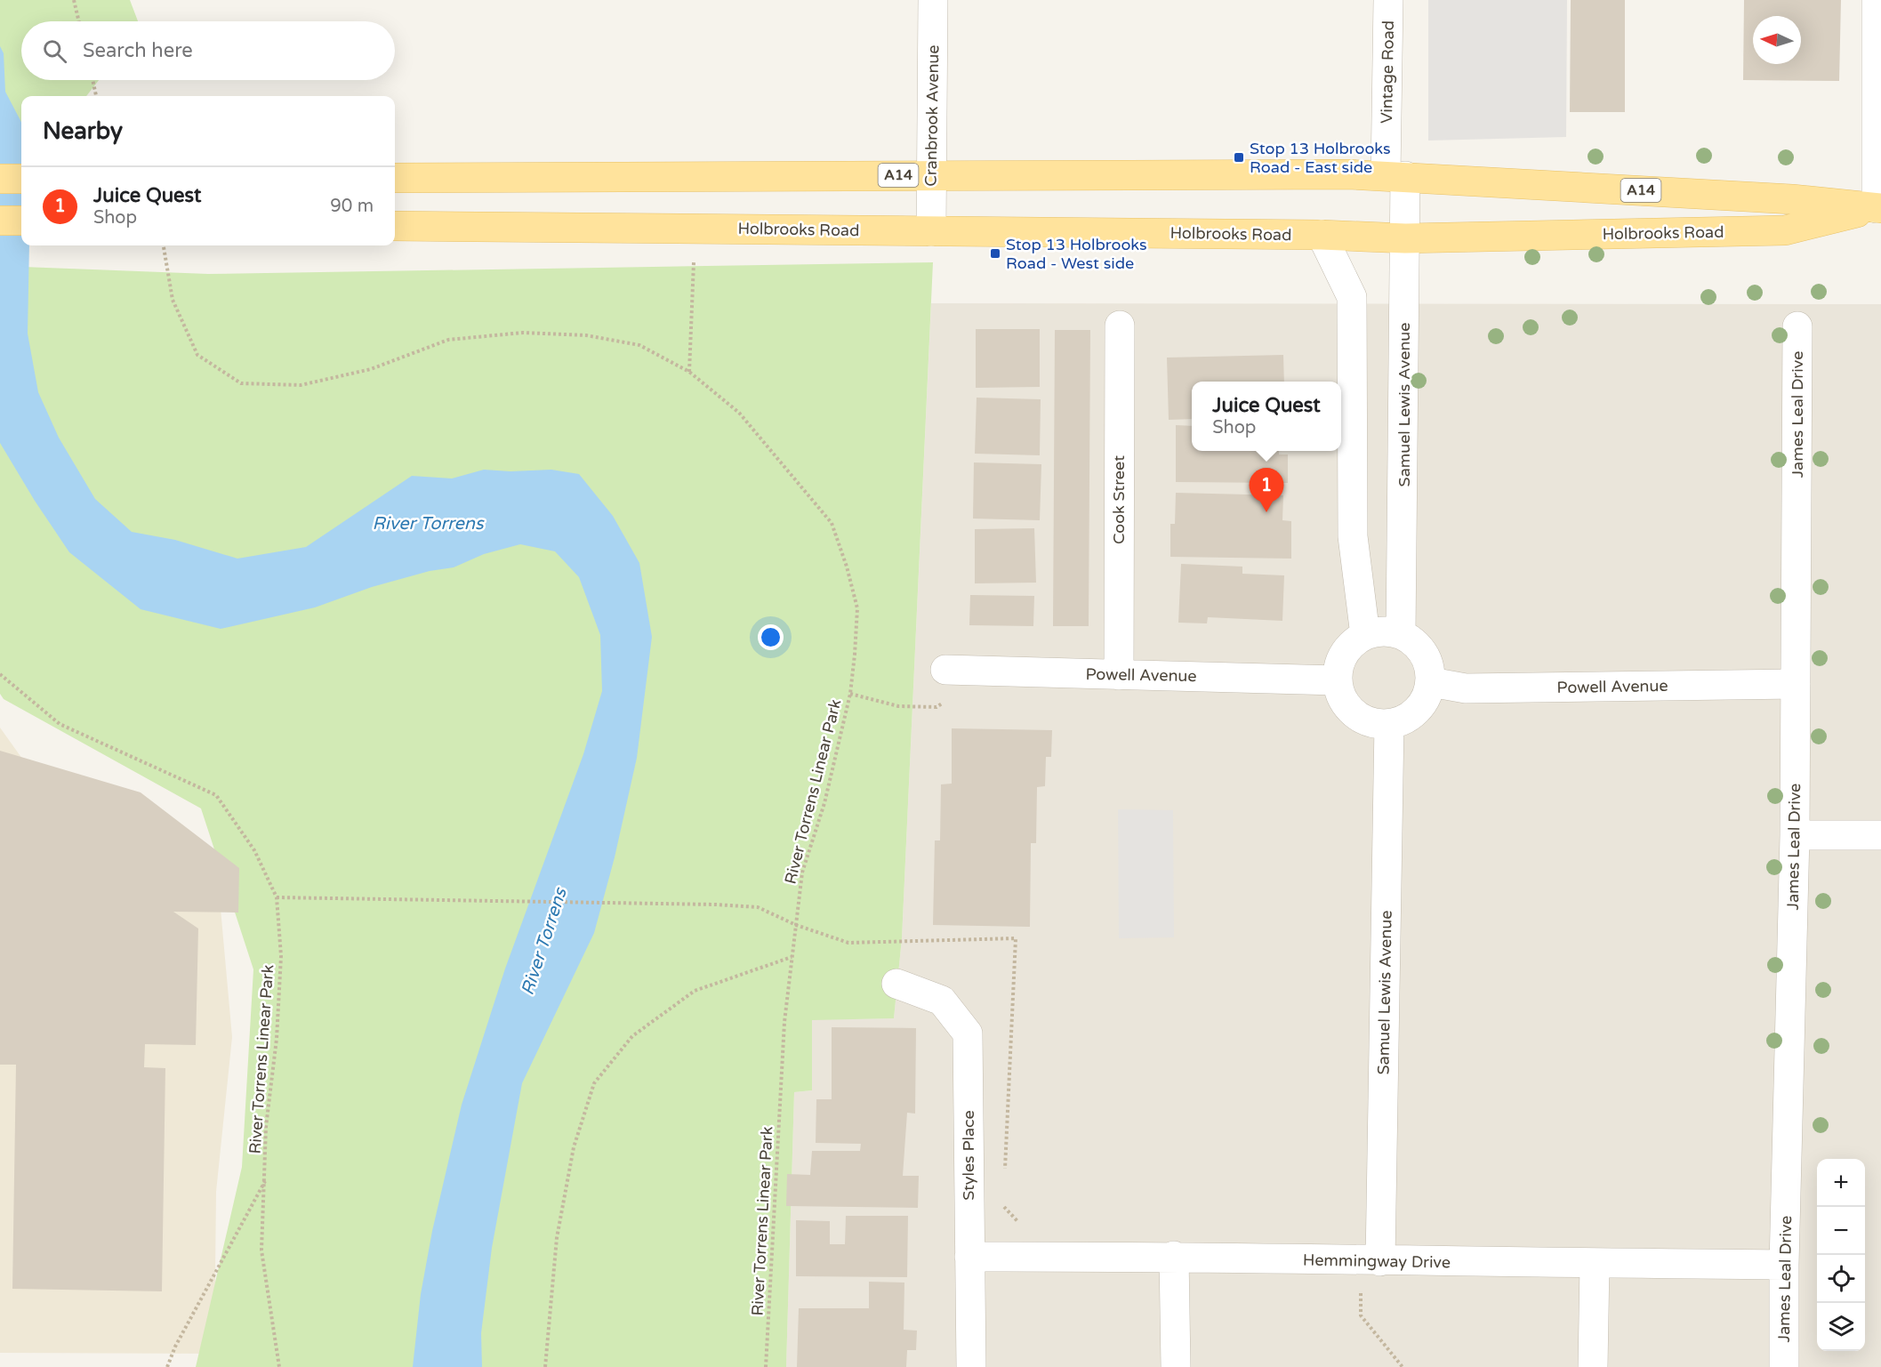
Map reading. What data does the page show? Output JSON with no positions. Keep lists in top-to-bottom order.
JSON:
{
  "streets": {
    "main road": ["A14", "Holbrooks Road"],
    "street": [
      "Vintage Road",
      "Cranbrook Avenue",
      "Samuel Lewis Avenue",
      "James Leal Drive",
      "Cook Street",
      "Powell Avenue",
      "Styles Place",
      "Hemmingway Drive"
    ],
    "path": ["River Torrens Linear Park"]
  },
  "crossings": [
    ["Vintage Road", "A14"],
    ["Vintage Road", "Samuel Lewis Avenue"],
    ["Cranbrook Avenue", "A14"],
    ["Cranbrook Avenue", "Holbrooks Road"],
    ["A14", "Holbrooks Road"],
    ["A14", "Samuel Lewis Avenue"],
    ["Holbrooks Road", "Samuel Lewis Avenue"],
    ["Samuel Lewis Avenue", "Powell Avenue"],
    ["Samuel Lewis Avenue", "Hemmingway Drive"],
    ["James Leal Drive", "Powell Avenue"],
    ["James Leal Drive", "Hemmingway Drive"],
    ["Cook Street", "Powell Avenue"],
    ["Styles Place", "Hemmingway Drive"]
  ],
  "water": ["River Torrens"],
  "places": {
    "transit": ["Stop 13 Holbrooks Road - East side", "Stop 13 Holbrooks Road - West side"]
  },
  "north": "left",
  "page": {
    "search": "Search here",
    "heading": "Nearby",
    "list": [
      {
        "mark": "1",
        "name": "Juice Quest",
        "note": "Shop",
        "value": "90 m"
      }
    ],
    "popup": ["Juice Quest", "Shop"],
    "pins": "1",
    "map_buttons": ["+", "−"]
  }
}
